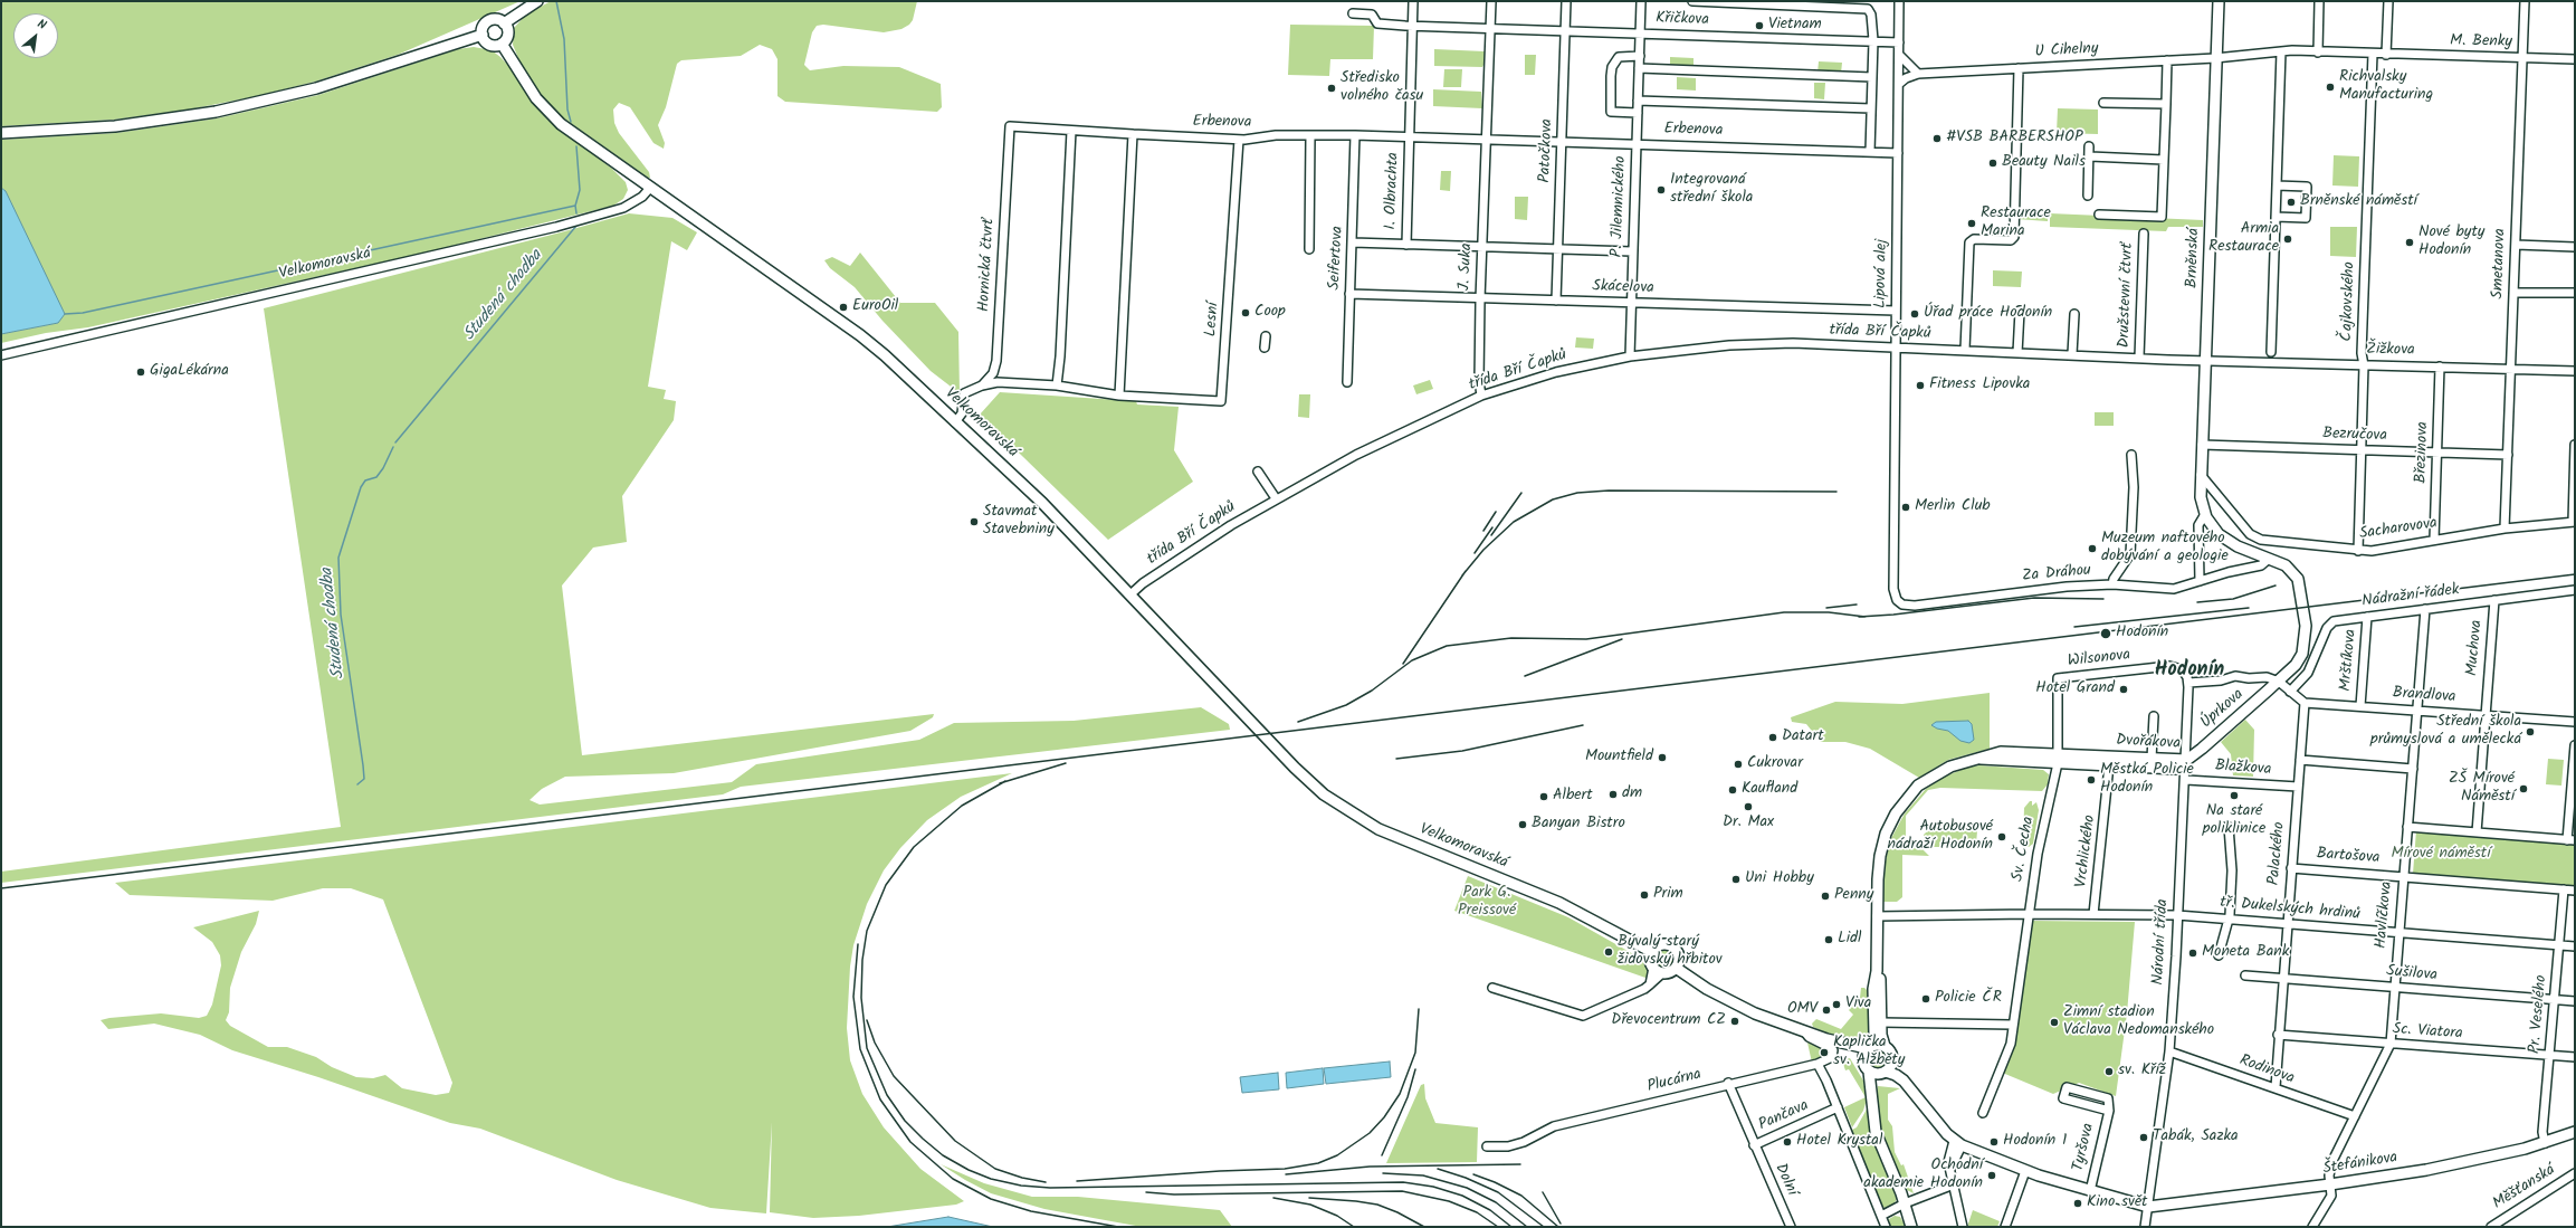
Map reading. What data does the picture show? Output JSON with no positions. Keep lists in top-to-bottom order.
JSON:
{
  "streets": {
    "main road": [
      "Brněnská",
      "Velkomoravská",
      "Úprkova",
      "Dvořákova",
      "Štefánikova"
    ],
    "street": [
      "Křičkova",
      "M. Benky",
      "U Cihelny",
      "Erbenova",
      "Patočkova",
      "I. Olbrachta",
      "P. Jilemnického",
      "Seifertova",
      "Smetanova",
      "Hornická čtvrť",
      "J. Suka",
      "Lipová alej",
      "Skácelova",
      "Družstevní čtvrť",
      "Čajkovského",
      "Lesní",
      "třída Bří Čapků",
      "Žižkova",
      "Bezručova",
      "Březinova",
      "Sacharovova",
      "Za Dráhou",
      "Nádražní řádek",
      "Muchova",
      "Wilsonova",
      "Mrštíkova",
      "Brandlova",
      "Blažkova",
      "Sv. Čecha",
      "Vrchlického",
      "Palackého",
      "Bartošova",
      "tř. Dukelských hrdinů",
      "Havlíčkova",
      "Národní třída",
      "Sušilova",
      "Pr. Veselého",
      "Sc. Viatora",
      "Rodinova",
      "Plucárna",
      "Pančava",
      "Tyršova",
      "Dolní",
      "Měšťanská"
    ]
  },
  "crossings": [
    ["Křičkova", "Erbenova"],
    ["Křičkova", "Patočkova"],
    ["Křičkova", "I. Olbrachta"],
    ["Křičkova", "P. Jilemnického"],
    ["Křičkova", "J. Suka"],
    ["Křičkova", "Lipová alej"],
    ["M. Benky", "U Cihelny"],
    ["M. Benky", "Brněnská"],
    ["M. Benky", "Smetanova"],
    ["M. Benky", "Čajkovského"],
    ["U Cihelny", "Brněnská"],
    ["U Cihelny", "Lipová alej"],
    ["Erbenova", "Patočkova"],
    ["Erbenova", "I. Olbrachta"],
    ["Erbenova", "P. Jilemnického"],
    ["Erbenova", "Seifertova"],
    ["Erbenova", "Hornická čtvrť"],
    ["Erbenova", "J. Suka"],
    ["Erbenova", "Lipová alej"],
    ["Erbenova", "Lesní"],
    ["Patočkova", "Skácelova"],
    ["P. Jilemnického", "Skácelova"],
    ["P. Jilemnického", "třída Bří Čapků"],
    ["Seifertova", "Skácelova"],
    ["Brněnská", "Družstevní čtvrť"],
    ["Brněnská", "Žižkova"],
    ["Brněnská", "Bezručova"],
    ["Brněnská", "Sacharovova"],
    ["Brněnská", "Za Dráhou"],
    ["Brněnská", "Úprkova"],
    ["Smetanova", "Žižkova"],
    ["Smetanova", "Bezručova"],
    ["Smetanova", "Sacharovova"],
    ["Velkomoravská", "třída Bří Čapků"],
    ["J. Suka", "Skácelova"],
    ["J. Suka", "třída Bří Čapků"],
    ["Lipová alej", "Skácelova"],
    ["Lipová alej", "třída Bří Čapků"],
    ["Lipová alej", "Za Dráhou"],
    ["Družstevní čtvrť", "třída Bří Čapků"],
    ["Družstevní čtvrť", "Žižkova"],
    ["Čajkovského", "Žižkova"],
    ["Čajkovského", "Bezručova"],
    ["Čajkovského", "Sacharovova"],
    ["Žižkova", "Březinova"],
    ["Bezručova", "Březinova"],
    ["Březinova", "Sacharovova"],
    ["Nádražní řádek", "Muchova"],
    ["Nádražní řádek", "Mrštíkova"],
    ["Nádražní řádek", "Havlíčkova"],
    ["Muchova", "Brandlova"],
    ["Wilsonova", "Sv. Čecha"],
    ["Wilsonova", "Národní třída"],
    ["Mrštíkova", "Brandlova"],
    ["Brandlova", "Palackého"],
    ["Brandlova", "Havlíčkova"],
    ["Úprkova", "Dvořákova"],
    ["Úprkova", "Národní třída"],
    ["Dvořákova", "Sv. Čecha"],
    ["Dvořákova", "Vrchlického"],
    ["Dvořákova", "tř. Dukelských hrdinů"],
    ["Dvořákova", "Národní třída"],
    ["Blažkova", "Palackého"],
    ["Blažkova", "Národní třída"],
    ["Sv. Čecha", "tř. Dukelských hrdinů"],
    ["Vrchlického", "tř. Dukelských hrdinů"],
    ["Palackého", "Bartošova"],
    ["Palackého", "tř. Dukelských hrdinů"],
    ["Palackého", "Sušilova"],
    ["Palackého", "Sc. Viatora"],
    ["Palackého", "Rodinova"],
    ["Bartošova", "Havlíčkova"],
    ["Bartošova", "Pr. Veselého"],
    ["tř. Dukelských hrdinů", "Havlíčkova"],
    ["tř. Dukelských hrdinů", "Národní třída"],
    ["tř. Dukelských hrdinů", "Pr. Veselého"],
    ["Havlíčkova", "Sušilova"],
    ["Havlíčkova", "Sc. Viatora"],
    ["Havlíčkova", "Rodinova"],
    ["Havlíčkova", "Štefánikova"],
    ["Národní třída", "Rodinova"],
    ["Národní třída", "Štefánikova"],
    ["Sušilova", "Pr. Veselého"],
    ["Pr. Veselého", "Sc. Viatora"],
    ["Pr. Veselého", "Štefánikova"],
    ["Plucárna", "Pančava"],
    ["Pančava", "Dolní"]
  ],
  "districts": ["Hodonín"],
  "water": ["Studená chodba"],
  "parks": ["Mírové náměstí", "Park G. Preissové"],
  "places": [
    "Vietnam",
    "Richvalsky Manufacturing",
    "Středisko volného času",
    "#VSB BARBERSHOP",
    "Beauty Nails",
    "Integrovaná střední škola",
    "Brněnské náměstí",
    "Restaurace Marina",
    "Armia Restaurace",
    "Nové byty Hodonín",
    "EuroOil",
    "Coop",
    "Úřad práce Hodonín",
    "GigaLékárna",
    "Fitness Lipovka",
    "Merlin Club",
    "Stavmat Stavebniny",
    "Muzeum naftového dobývání a geologie",
    "Hodonín",
    "Hotel Grand",
    "Střední škola průmyslová a umělecká",
    "Datart",
    "Mountfield",
    "Cukrovar",
    "Městká Policie Hodonín",
    "ZŠ Mírové Náměstí",
    "Kaufland",
    "dm",
    "Na staré poliklinice",
    "Albert",
    "Dr. Max",
    "Banyan Bistro",
    "Autobusové nádraží Hodonín",
    "Uni Hobby",
    "Prim",
    "Penny",
    "Lidl",
    "Bývalý starý židovský hřbitov",
    "Moneta Bank",
    "Policie ČR",
    "Viva",
    "OMV",
    "Dřevocentrum CZ",
    "Zimní stadion Václava Nedomanského",
    "Kaplička sv. Alžběty",
    "sv. Kříž",
    "Tabák, Sazka",
    "Hotel Krystal",
    "Hodonín 1",
    "Ochodní akademie Hodonín",
    "Kino svět"
  ],
  "north": "top right"
}
